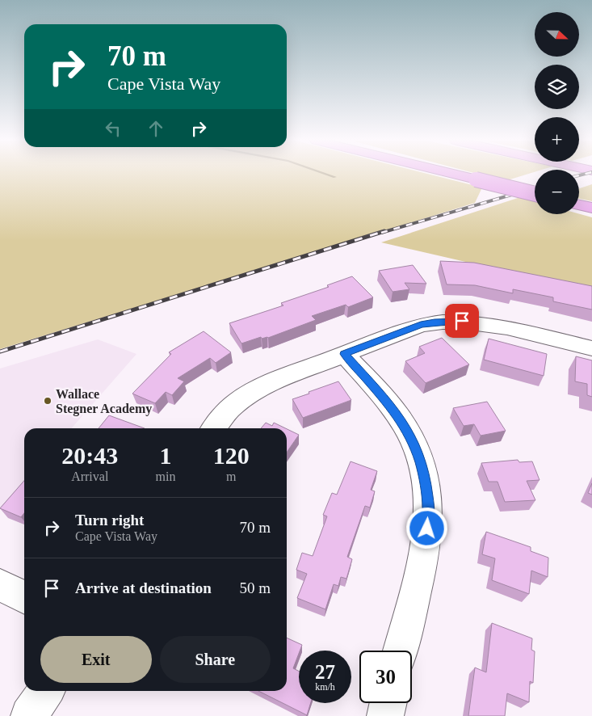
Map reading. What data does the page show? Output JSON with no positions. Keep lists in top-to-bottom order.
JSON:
{
  "places": ["Wallace Stegner Academy"],
  "north": "right",
  "page": {
    "map_buttons": ["+", "−"],
    "turn": ["70 m", "Cape Vista Way"],
    "eta": [
      "20:43",
      "Arrival",
      "1",
      "min",
      "120",
      "m"
    ],
    "list": [
      {
        "name": "Turn right",
        "note": "Cape Vista Way",
        "value": "70 m"
      },
      {
        "name": "Arrive at destination",
        "value": "50 m"
      }
    ],
    "buttons": ["Exit", "Share"],
    "speed": "27 km/h",
    "limit": "30"
  }
}
